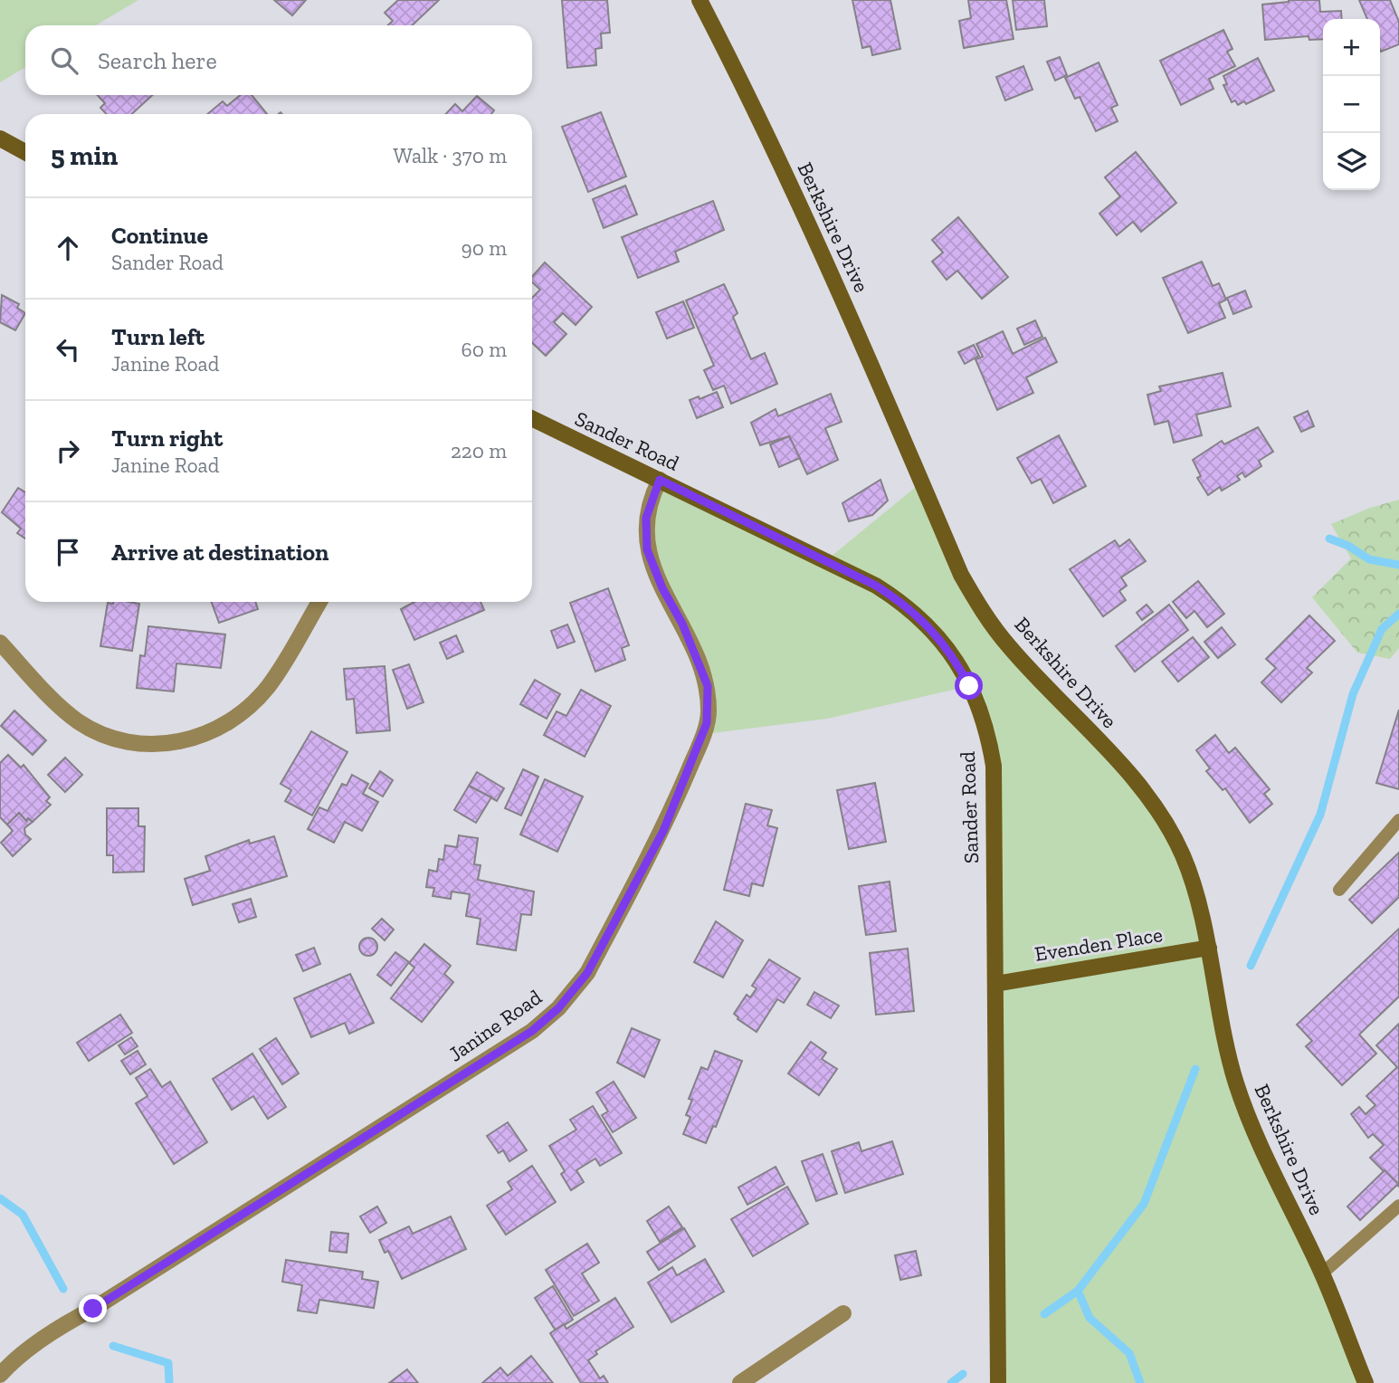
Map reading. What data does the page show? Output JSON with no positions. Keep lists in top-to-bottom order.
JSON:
{
  "streets": {
    "street": [
      "Berkshire Drive",
      "Sander Road",
      "Evenden Place",
      "Janine Road"
    ]
  },
  "crossings": [
    ["Berkshire Drive", "Evenden Place"],
    ["Sander Road", "Evenden Place"],
    ["Sander Road", "Janine Road"]
  ],
  "page": {
    "map_buttons": ["+", "−"],
    "search": "Search here",
    "heading": ["5 min", "Walk · 370 m"],
    "list": [
      ["Continue", "Sander Road", "90 m"],
      ["Turn left", "Janine Road", "60 m"],
      ["Turn right", "Janine Road", "220 m"],
      "Arrive at destination"
    ]
  }
}
